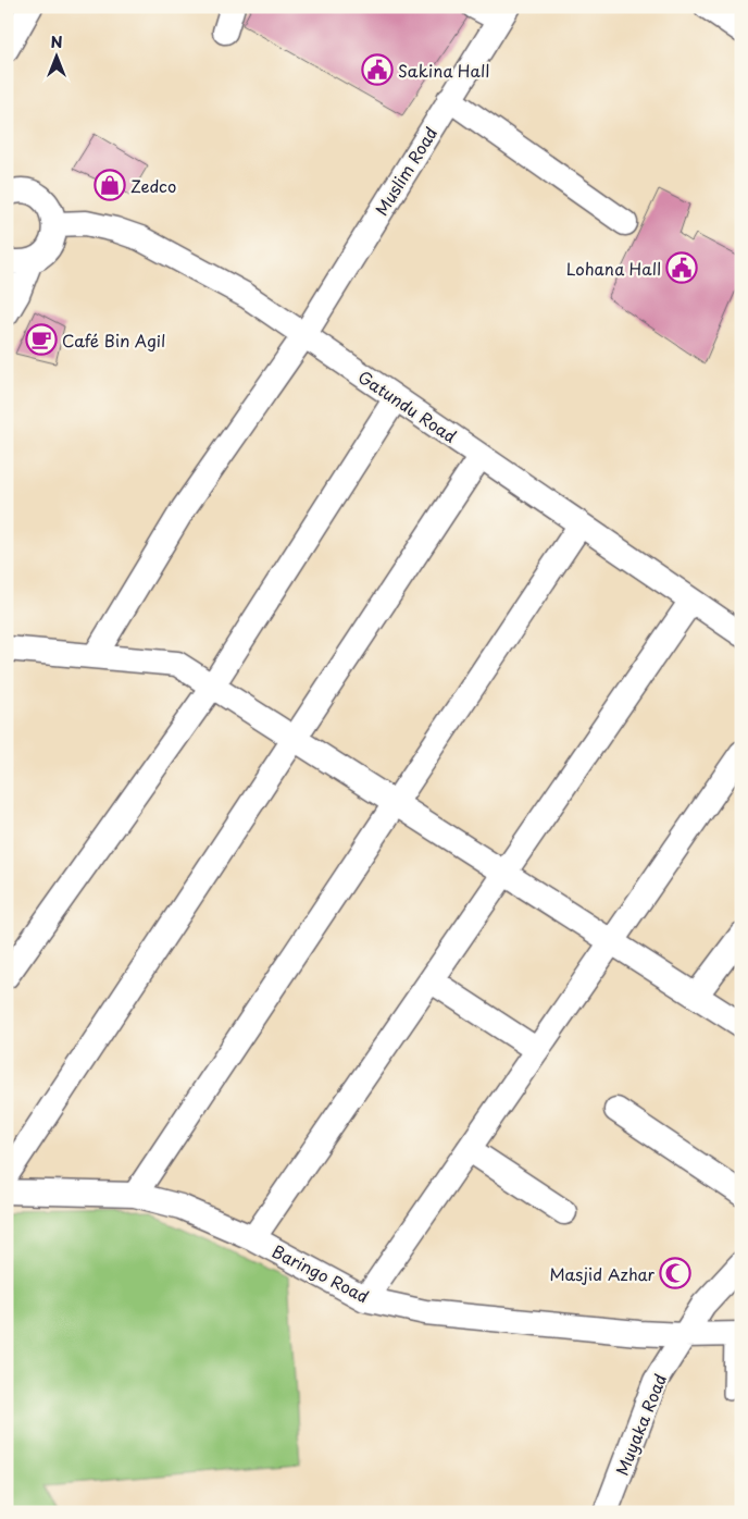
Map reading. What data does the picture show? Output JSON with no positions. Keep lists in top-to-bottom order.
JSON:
{
  "streets": {
    "street": [
      "Muslim Road",
      "Gatundu Road",
      "Baringo Road",
      "Muyaka Road"
    ]
  },
  "crossings": [
    ["Muslim Road", "Gatundu Road"],
    ["Baringo Road", "Muyaka Road"]
  ],
  "places": {
    "public building": ["Sakina Hall", "Lohana Hall"],
    "shop": ["Zedco"],
    "cafe": ["Café Bin Agil"],
    "mosque": ["Masjid Azhar"]
  },
  "north": "top"
}
